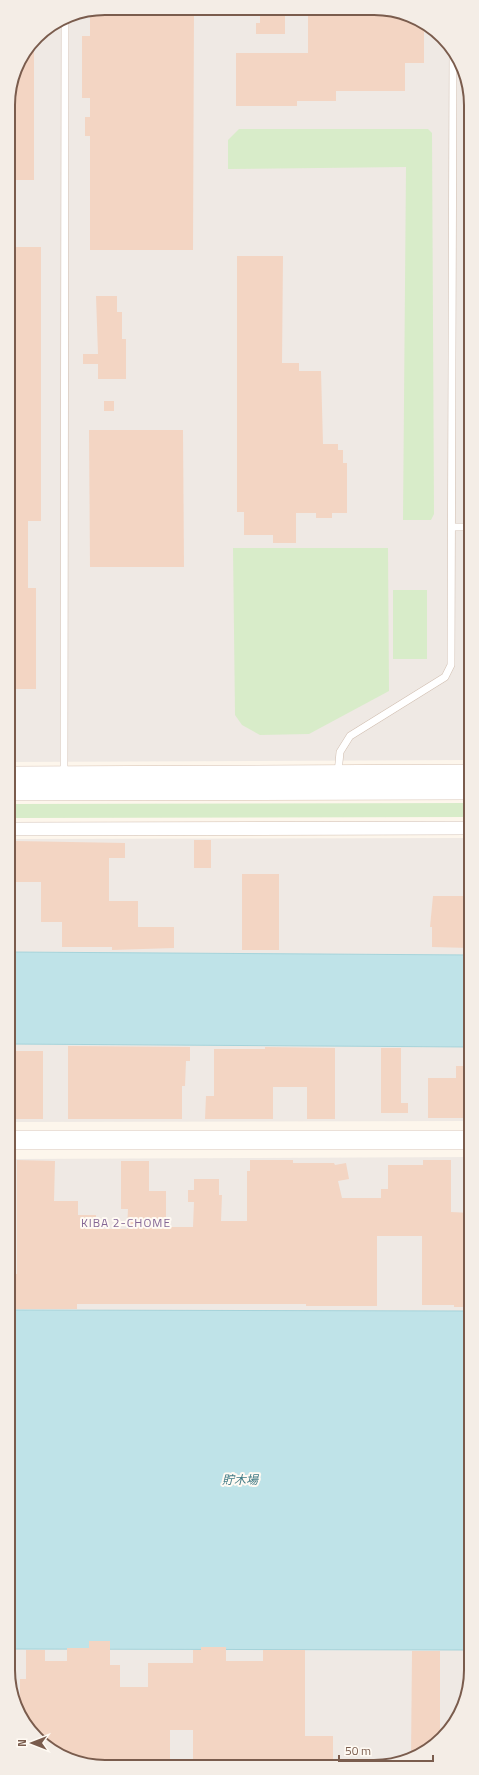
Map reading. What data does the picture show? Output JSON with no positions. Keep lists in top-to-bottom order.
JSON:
{
  "districts": ["KIBA 2-CHOME"],
  "water": ["貯木場"],
  "scale_bar": "50 m",
  "north": "left"
}
